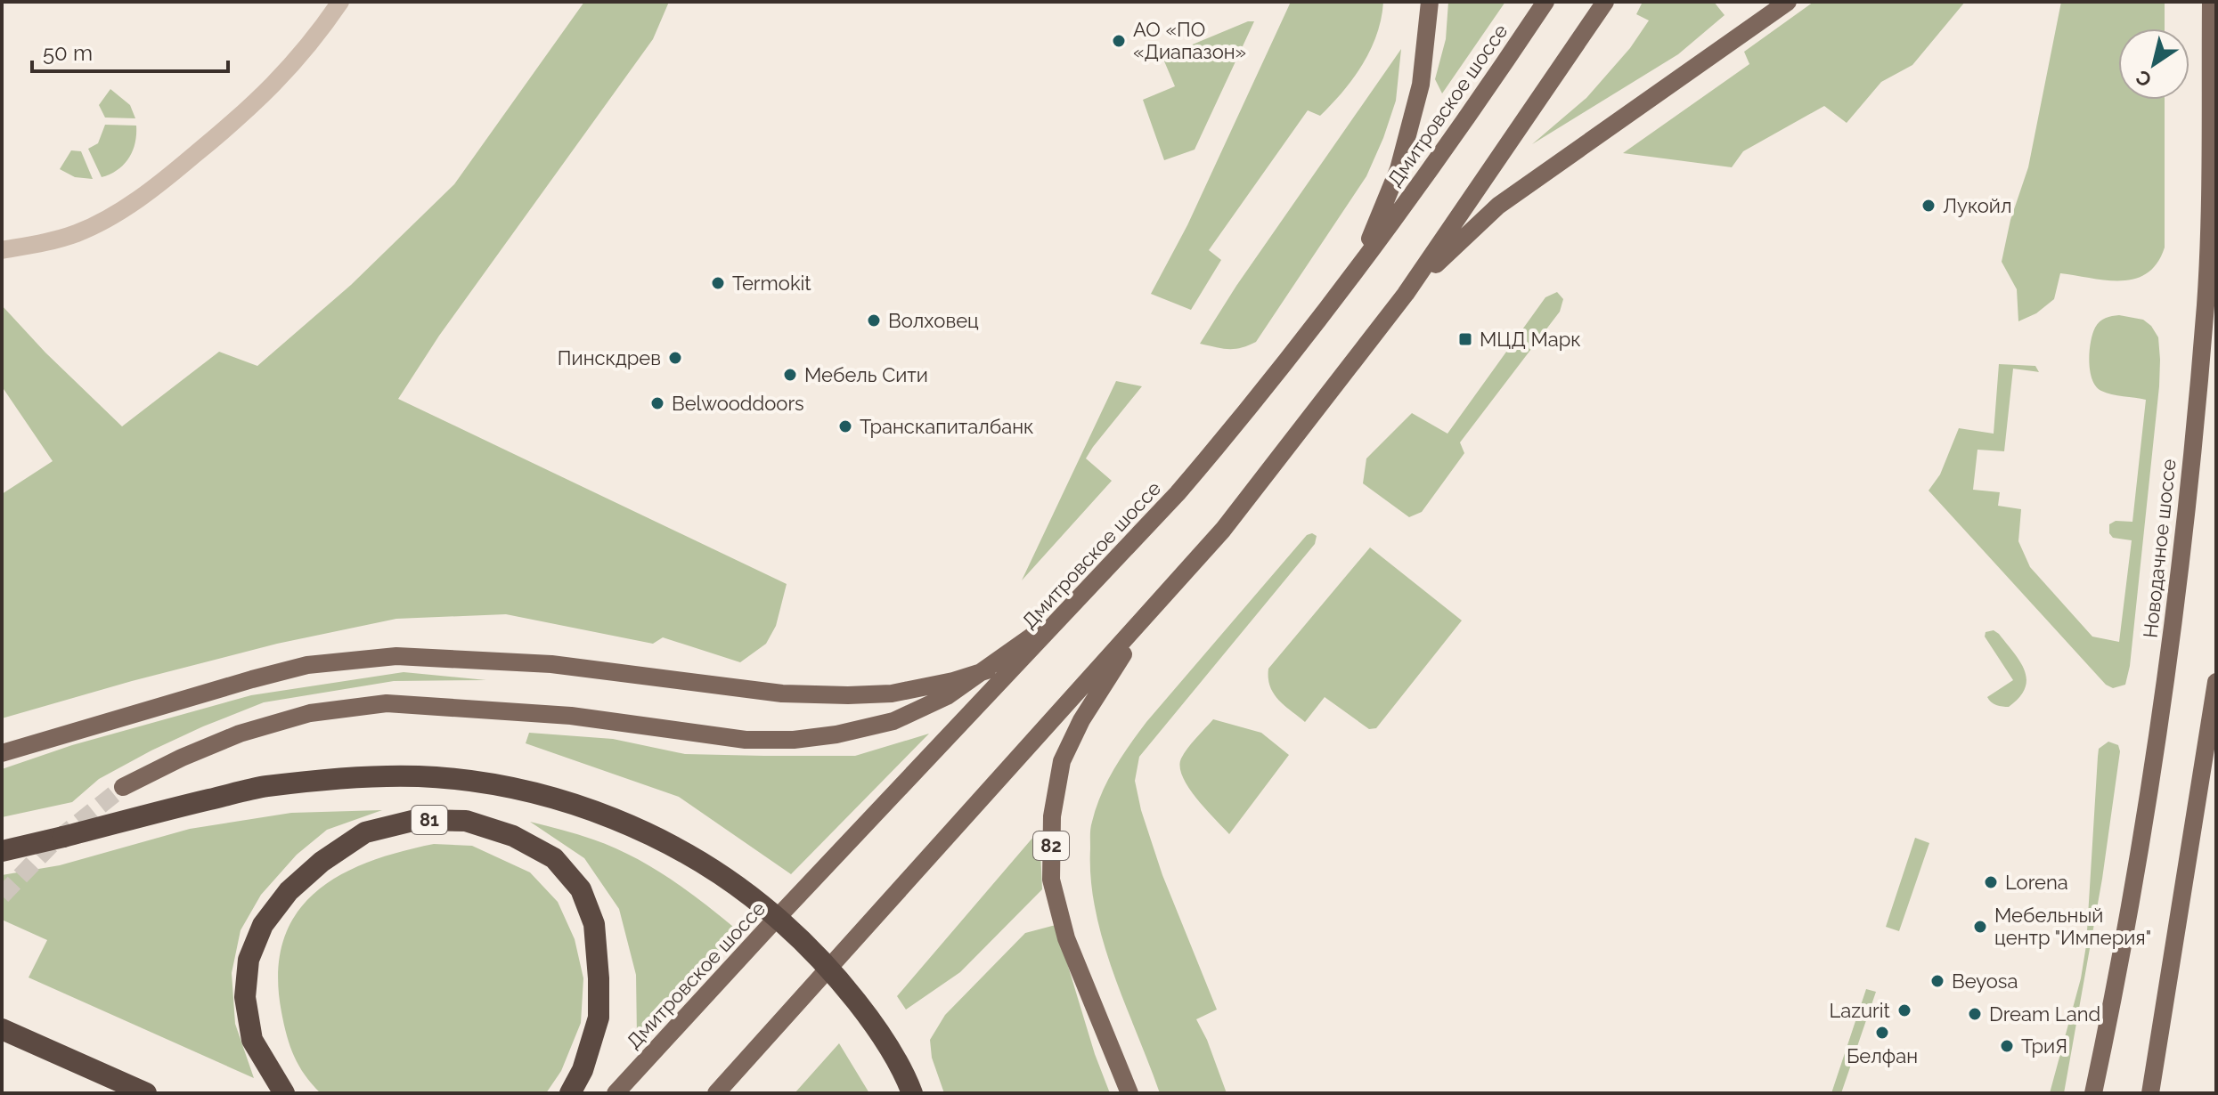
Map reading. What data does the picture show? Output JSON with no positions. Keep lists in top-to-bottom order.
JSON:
{
  "streets": {
    "highway": ["81"],
    "main road": ["Дмитровское шоссе", "Новодачное шоссе", "82"]
  },
  "places": {
    "other": [
      "АО «ПО «Диапазон»",
      "Лукойл",
      "Termokit",
      "Волховец",
      "Пинскдрев",
      "Мебель Сити",
      "Belwooddoors",
      "Транскапиталбанк",
      "Lorena",
      "Мебельный центр \"Империя\"",
      "Beyosa",
      "Lazurit",
      "Dream Land",
      "Белфан",
      "ТриЯ"
    ],
    "transit": ["МЦД Марк"]
  },
  "scale_bar": "50 m",
  "north": "bottom left"
}
